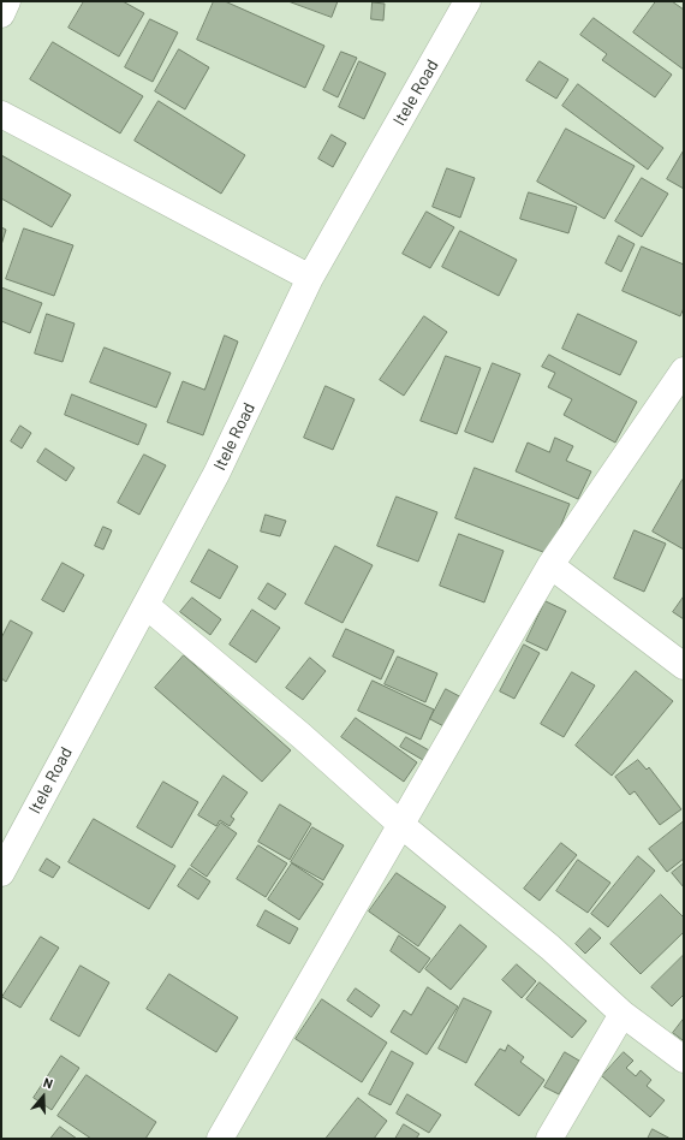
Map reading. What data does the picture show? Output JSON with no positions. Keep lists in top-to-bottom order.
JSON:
{
  "streets": {
    "street": ["Itele Road"]
  },
  "north": "top"
}
